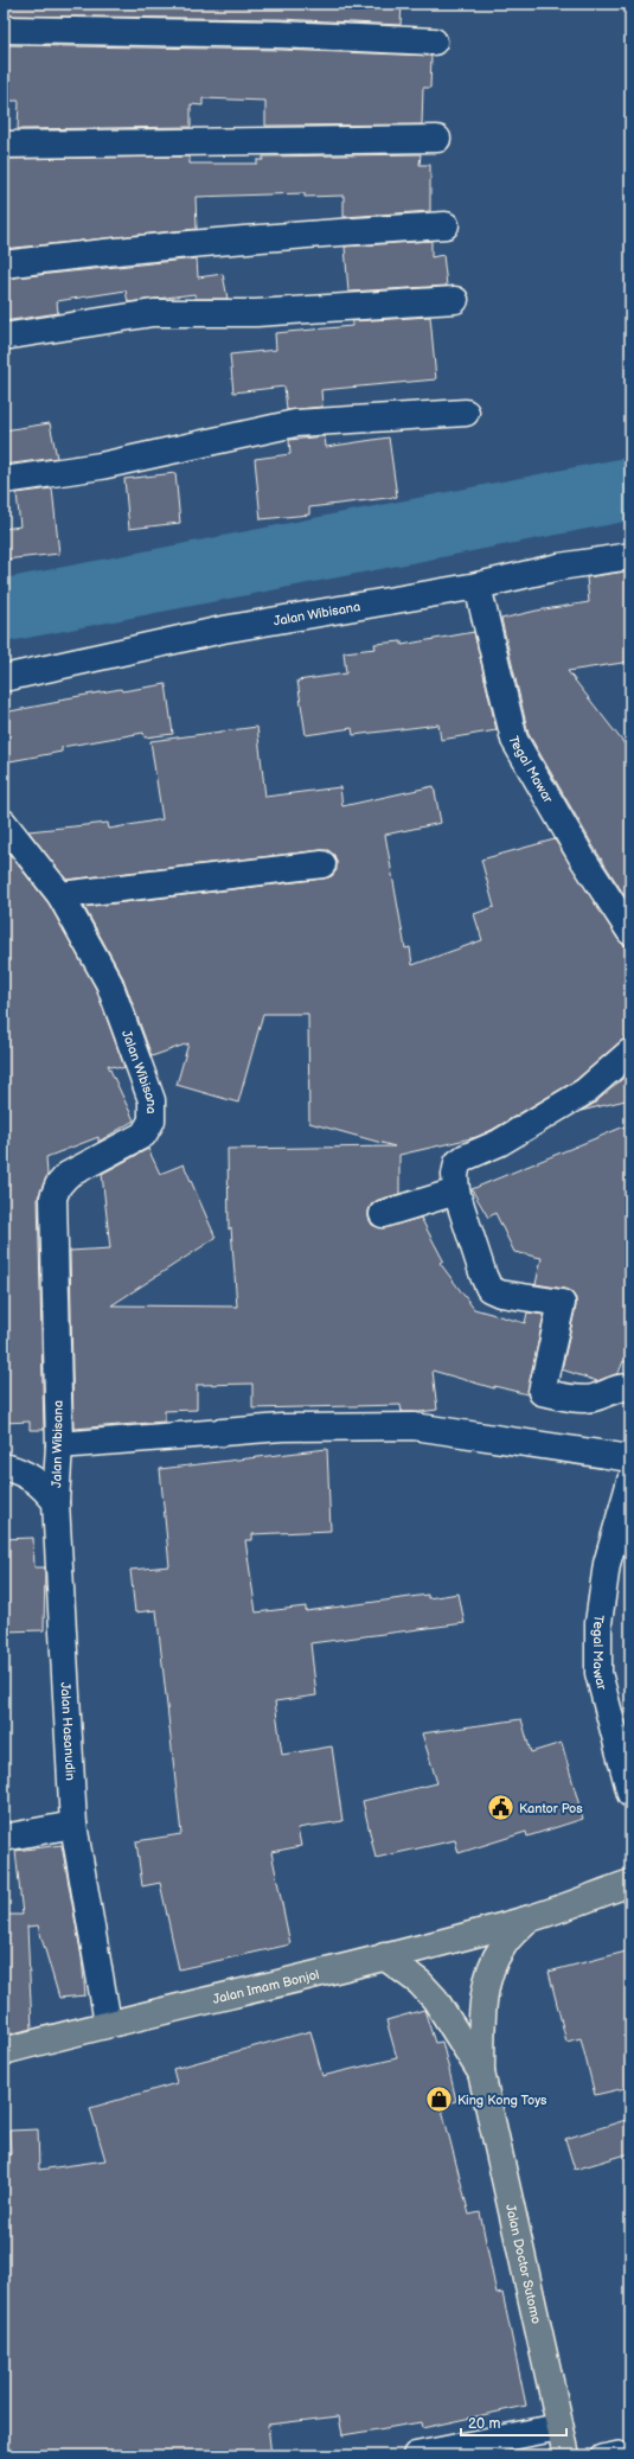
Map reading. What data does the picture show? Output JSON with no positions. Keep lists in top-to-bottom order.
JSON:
{
  "streets": {
    "highway": ["Jalan Imam Bonjol", "Jalan Doctor Sutomo"],
    "street": ["Jalan Wibisana", "Tegal Mawar", "Jalan Hasanudin"]
  },
  "crossings": [
    ["Jalan Wibisana", "Tegal Mawar"],
    ["Jalan Wibisana", "Jalan Hasanudin"],
    ["Jalan Hasanudin", "Jalan Imam Bonjol"],
    ["Jalan Imam Bonjol", "Jalan Doctor Sutomo"]
  ],
  "places": {
    "public building": ["Kantor Pos"],
    "shop": ["King Kong Toys"]
  },
  "scale_bar": "20 m"
}
